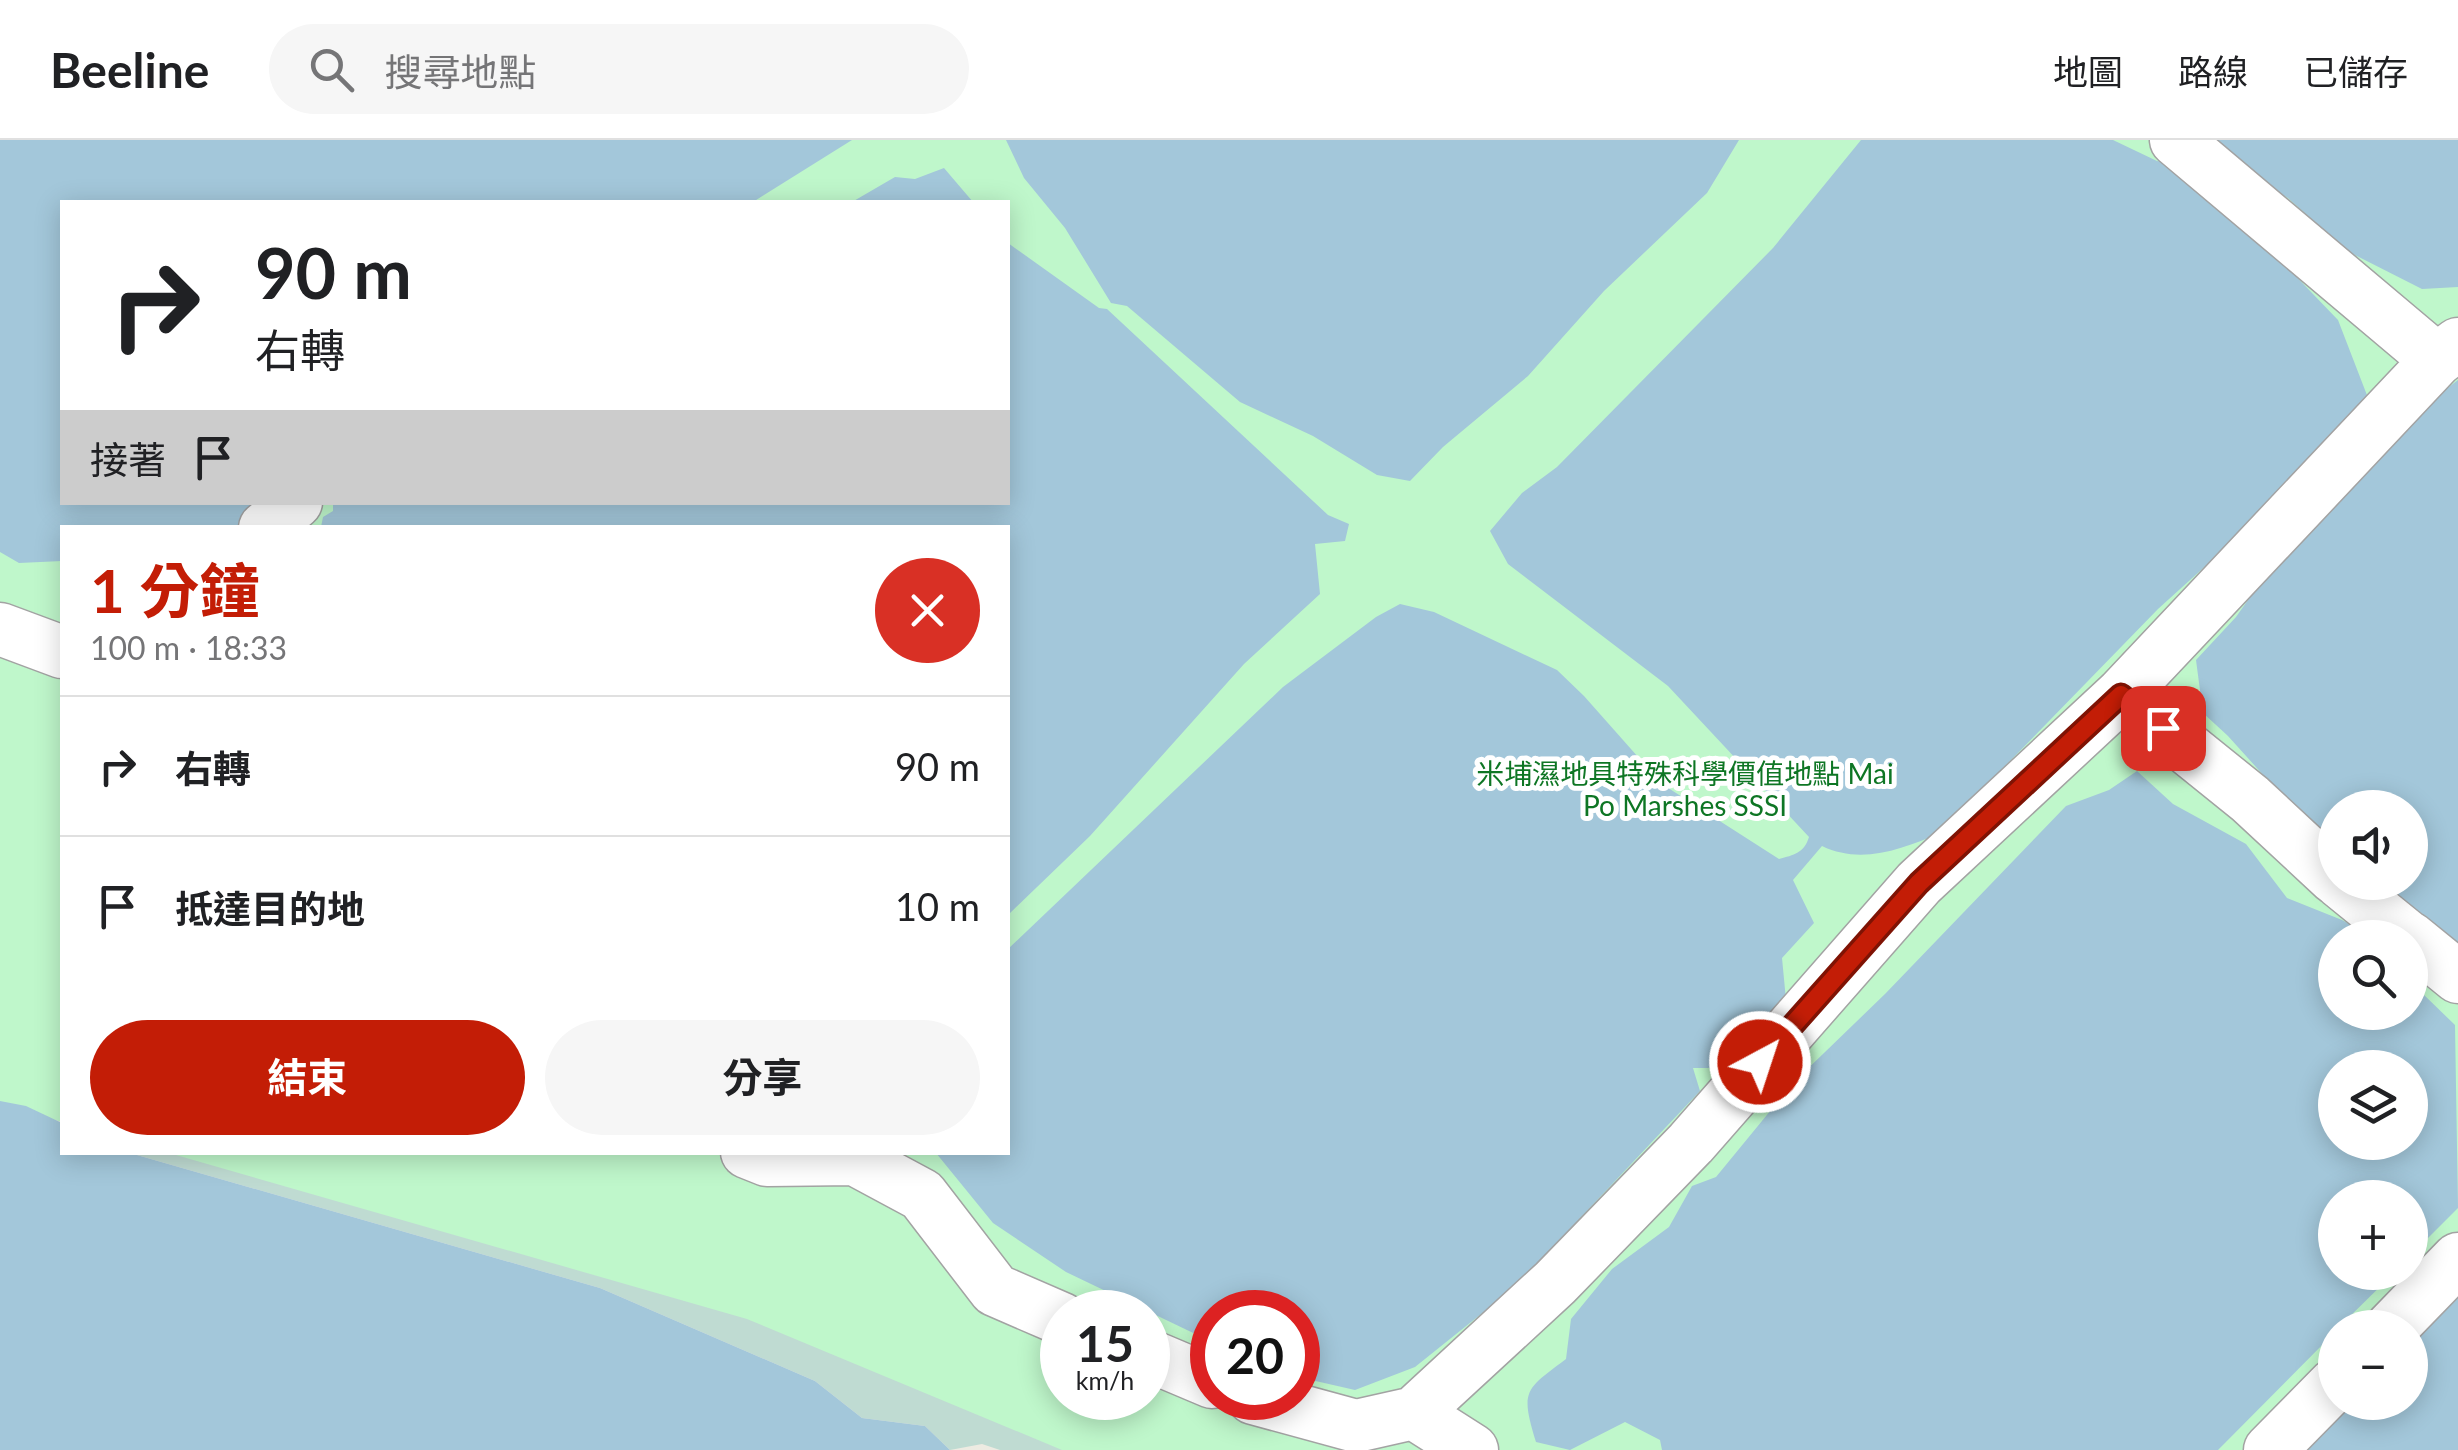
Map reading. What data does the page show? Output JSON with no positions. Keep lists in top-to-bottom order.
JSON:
{
  "parks": ["米埔濕地具特殊科學價值地點 Mai Po Marshes SSSI"],
  "page": {
    "header": "Beeline",
    "search": "搜尋地點",
    "nav": ["地圖", "路線", "已儲存"],
    "turn": ["90 m", "右轉"],
    "then": "接著",
    "heading": ["1 分鐘", "100 m · 18:33"],
    "list": [
      {
        "name": "右轉",
        "value": "90 m"
      },
      {
        "name": "抵達目的地",
        "value": "10 m"
      }
    ],
    "map_buttons": ["+", "−"],
    "buttons": ["結束", "分享"],
    "speed": "15 km/h",
    "limit": "20"
  }
}
